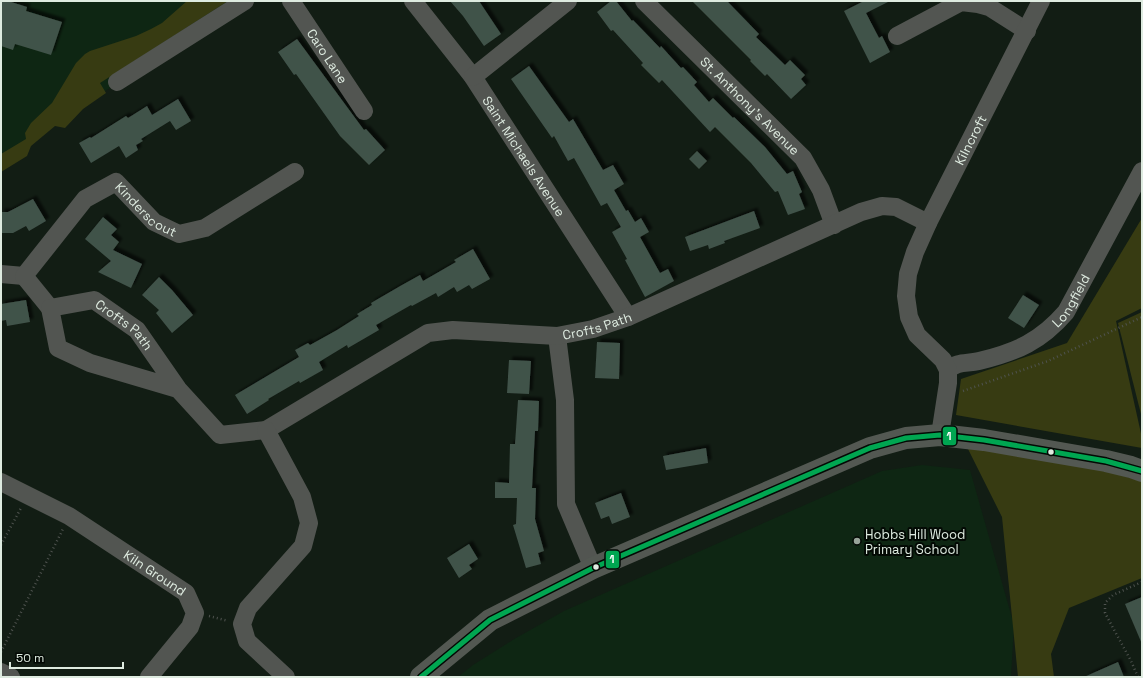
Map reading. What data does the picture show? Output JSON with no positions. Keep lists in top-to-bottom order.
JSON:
{
  "streets": {
    "street": [
      "Caro Lane",
      "St. Anthony's Avenue",
      "Kilncroft",
      "Saint Michaels Avenue",
      "Kinderscout",
      "Longfield",
      "Crofts Path",
      "Kiln Ground"
    ]
  },
  "crossings": [
    ["St. Anthony's Avenue", "Crofts Path"],
    ["Kilncroft", "Longfield"],
    ["Kilncroft", "Crofts Path"],
    ["Saint Michaels Avenue", "Crofts Path"]
  ],
  "places": ["Hobbs Hill Wood Primary School"],
  "lines": ["transit line 1"],
  "scale_bar": "50 m"
}
